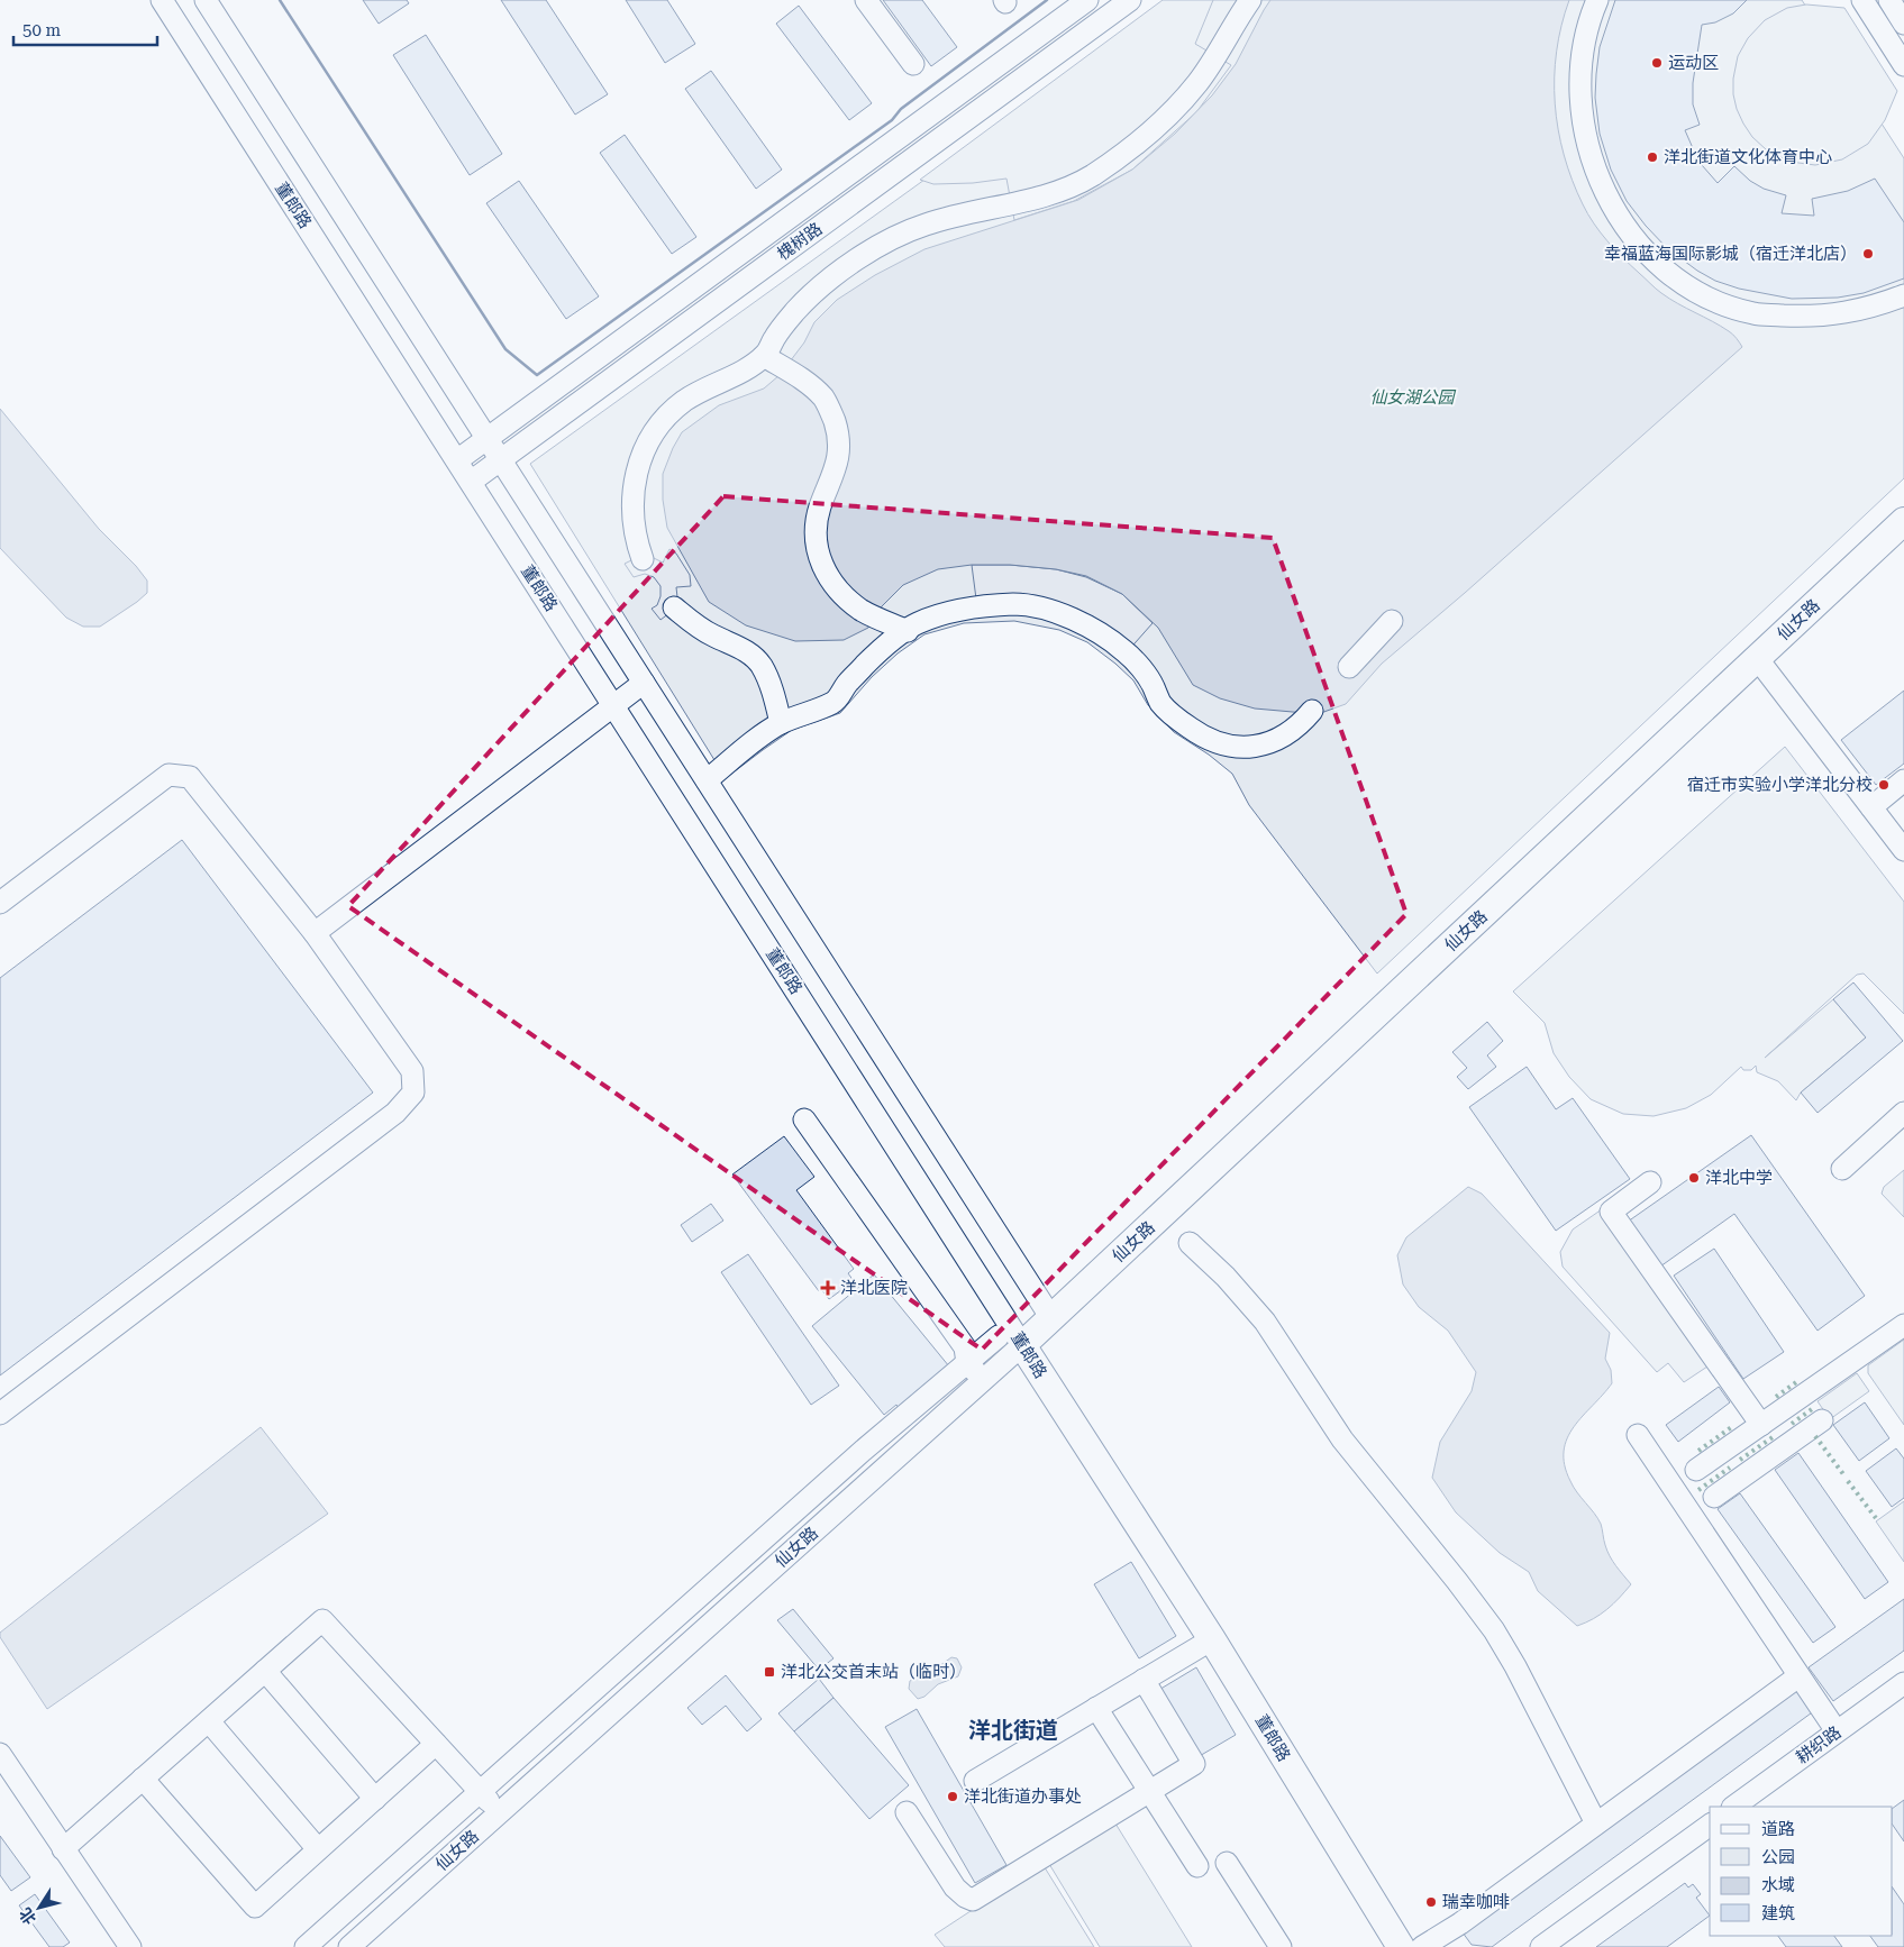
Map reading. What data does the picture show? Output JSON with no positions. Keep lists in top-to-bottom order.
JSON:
{
  "streets": {
    "main road": ["董郎路", "仙女路"],
    "street": ["槐树路", "耕织路"]
  },
  "crossings": [
    ["董郎路", "槐树路"],
    ["董郎路", "仙女路"]
  ],
  "districts": ["洋北街道"],
  "parks": ["仙女湖公园"],
  "places": {
    "other": [
      "运动区",
      "洋北街道文化体育中心",
      "幸福蓝海国际影城（宿迁洋北店）",
      "宿迁市实验小学洋北分校",
      "洋北中学",
      "洋北街道办事处",
      "瑞幸咖啡"
    ],
    "health": ["洋北医院"],
    "transit": ["洋北公交首末站（临时）"]
  },
  "legend": [
    "道路",
    "公园",
    "水域",
    "建筑"
  ],
  "scale_bar": "50 m",
  "north": "bottom left"
}
